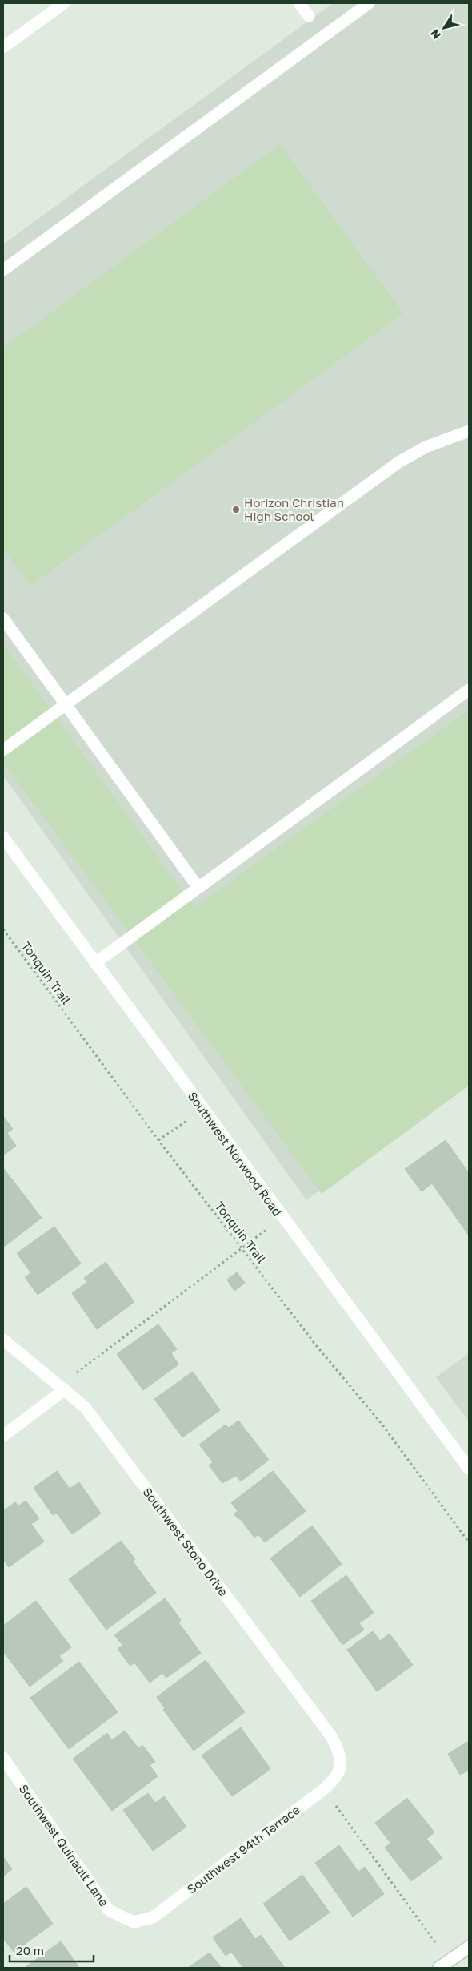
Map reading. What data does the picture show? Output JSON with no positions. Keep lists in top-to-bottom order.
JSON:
{
  "streets": {
    "street": [
      "Southwest Norwood Road",
      "Southwest Stono Drive",
      "Southwest Quinault Lane",
      "Southwest 94th Terrace"
    ],
    "path": ["Tonquin Trail"]
  },
  "crossings": [
    ["Southwest Stono Drive", "Southwest 94th Terrace"],
    ["Southwest Quinault Lane", "Southwest 94th Terrace"]
  ],
  "places": ["Horizon Christian High School"],
  "scale_bar": "20 m",
  "north": "bottom left"
}
